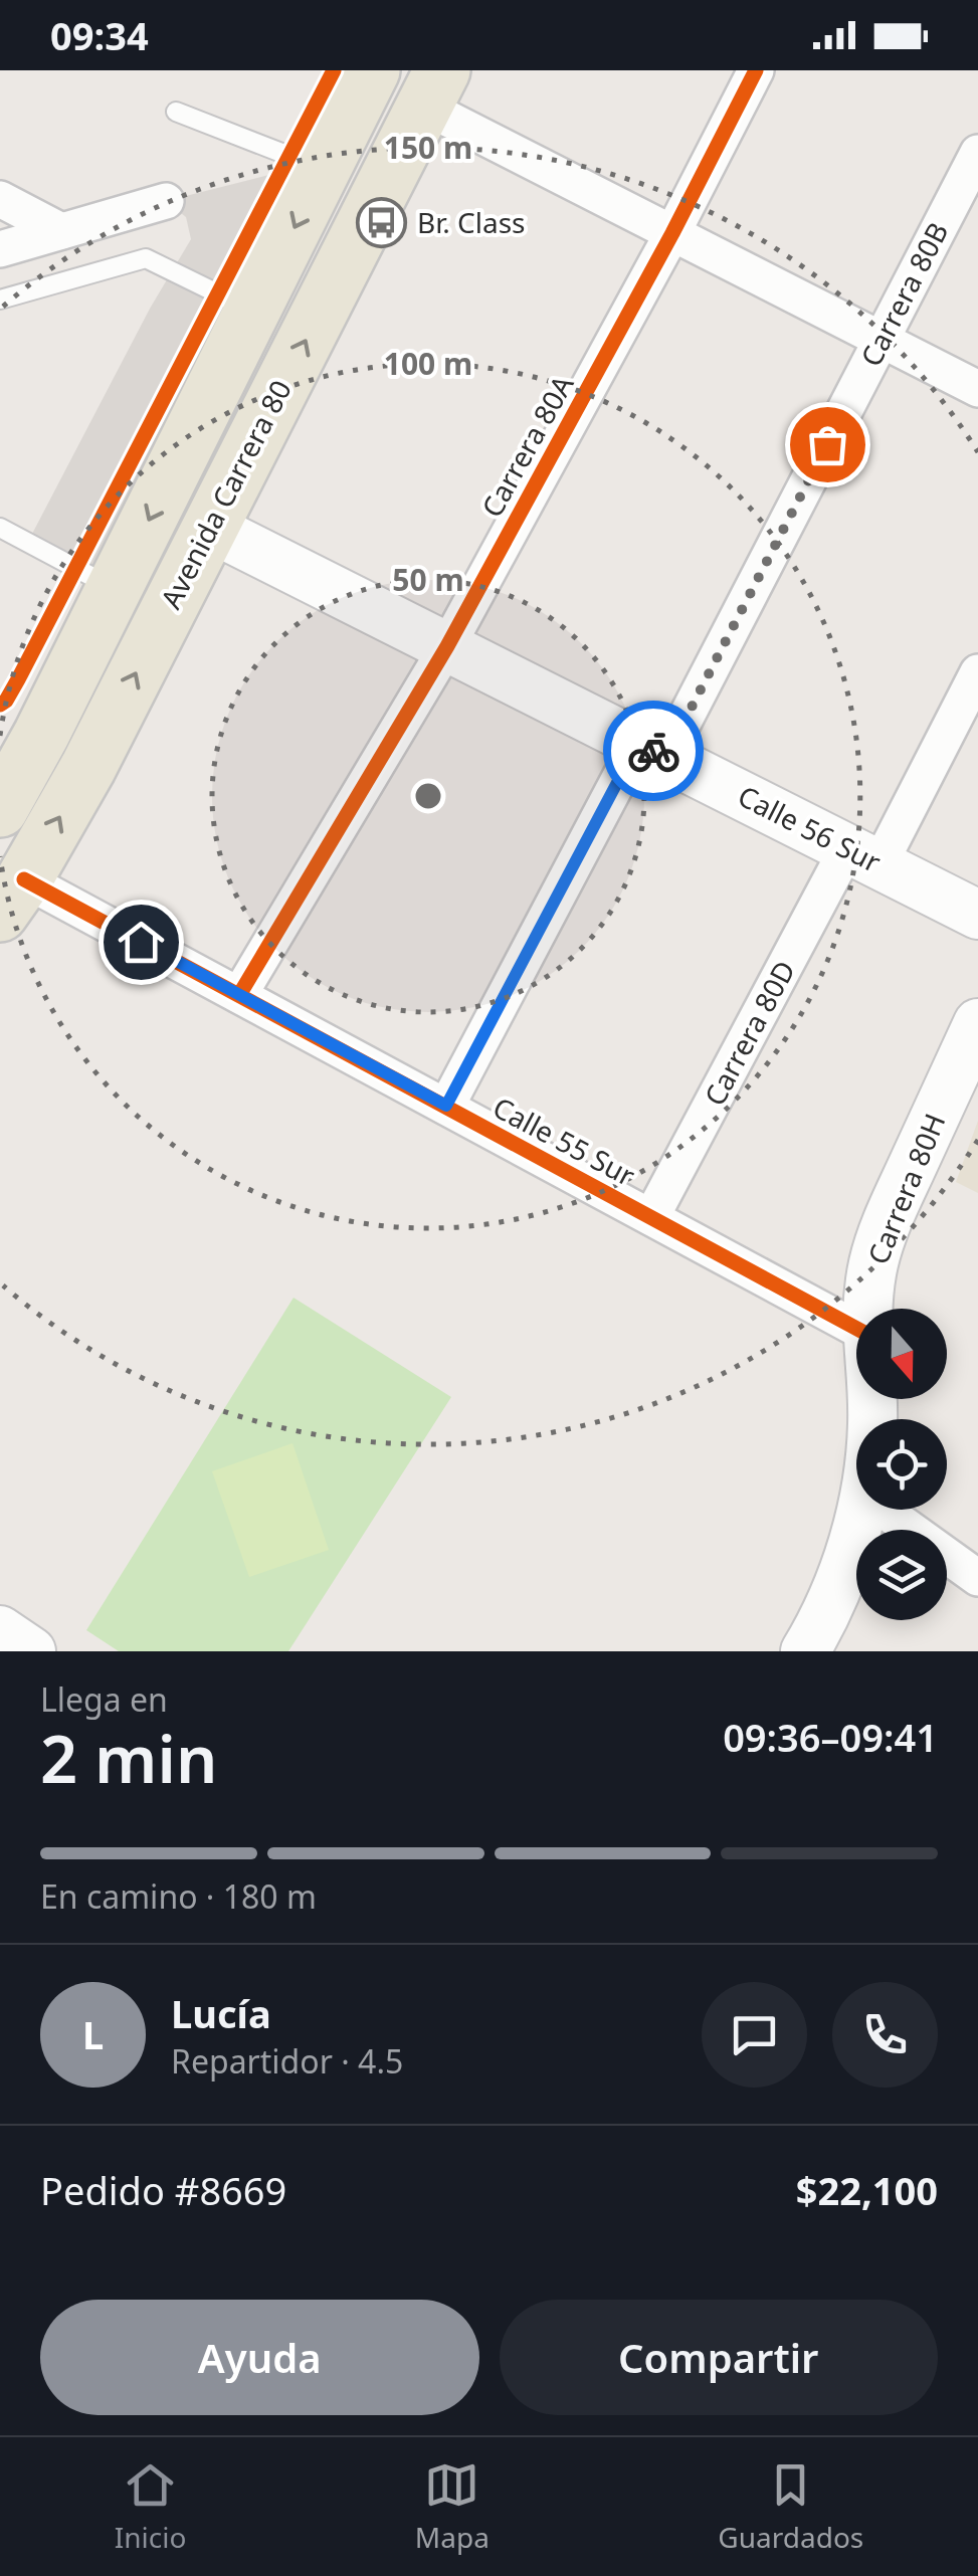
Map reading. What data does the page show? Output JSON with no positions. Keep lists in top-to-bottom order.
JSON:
{
  "streets": {
    "main road": ["Avenida Carrera 80"],
    "street": [
      "Carrera 80B",
      "Carrera 80A",
      "Calle 56 Sur",
      "Carrera 80D",
      "Calle 55 Sur",
      "Carrera 80H"
    ]
  },
  "crossings": [
    ["Carrera 80B", "Calle 56 Sur"],
    ["Carrera 80B", "Calle 55 Sur"],
    ["Carrera 80A", "Calle 56 Sur"],
    ["Carrera 80A", "Calle 55 Sur"],
    ["Avenida Carrera 80", "Calle 56 Sur"],
    ["Avenida Carrera 80", "Calle 55 Sur"],
    ["Calle 56 Sur", "Carrera 80D"],
    ["Carrera 80D", "Calle 55 Sur"]
  ],
  "places": {
    "bus stop": ["Br. Class"]
  },
  "north": "bottom",
  "page": {
    "status": "09:34",
    "heading": ["2 min", "Llega en", "09:36–09:41"],
    "panel": [
      "Lucía",
      "Repartidor · 4.5",
      "Pedido #8669",
      "$22,100"
    ],
    "bar": "En camino · 180 m",
    "round": "L",
    "buttons": ["Ayuda", "Compartir"],
    "tabs": ["Inicio", "Mapa", "Guardados"]
  },
  "rings": ["150 m", "100 m", "50 m"]
}
